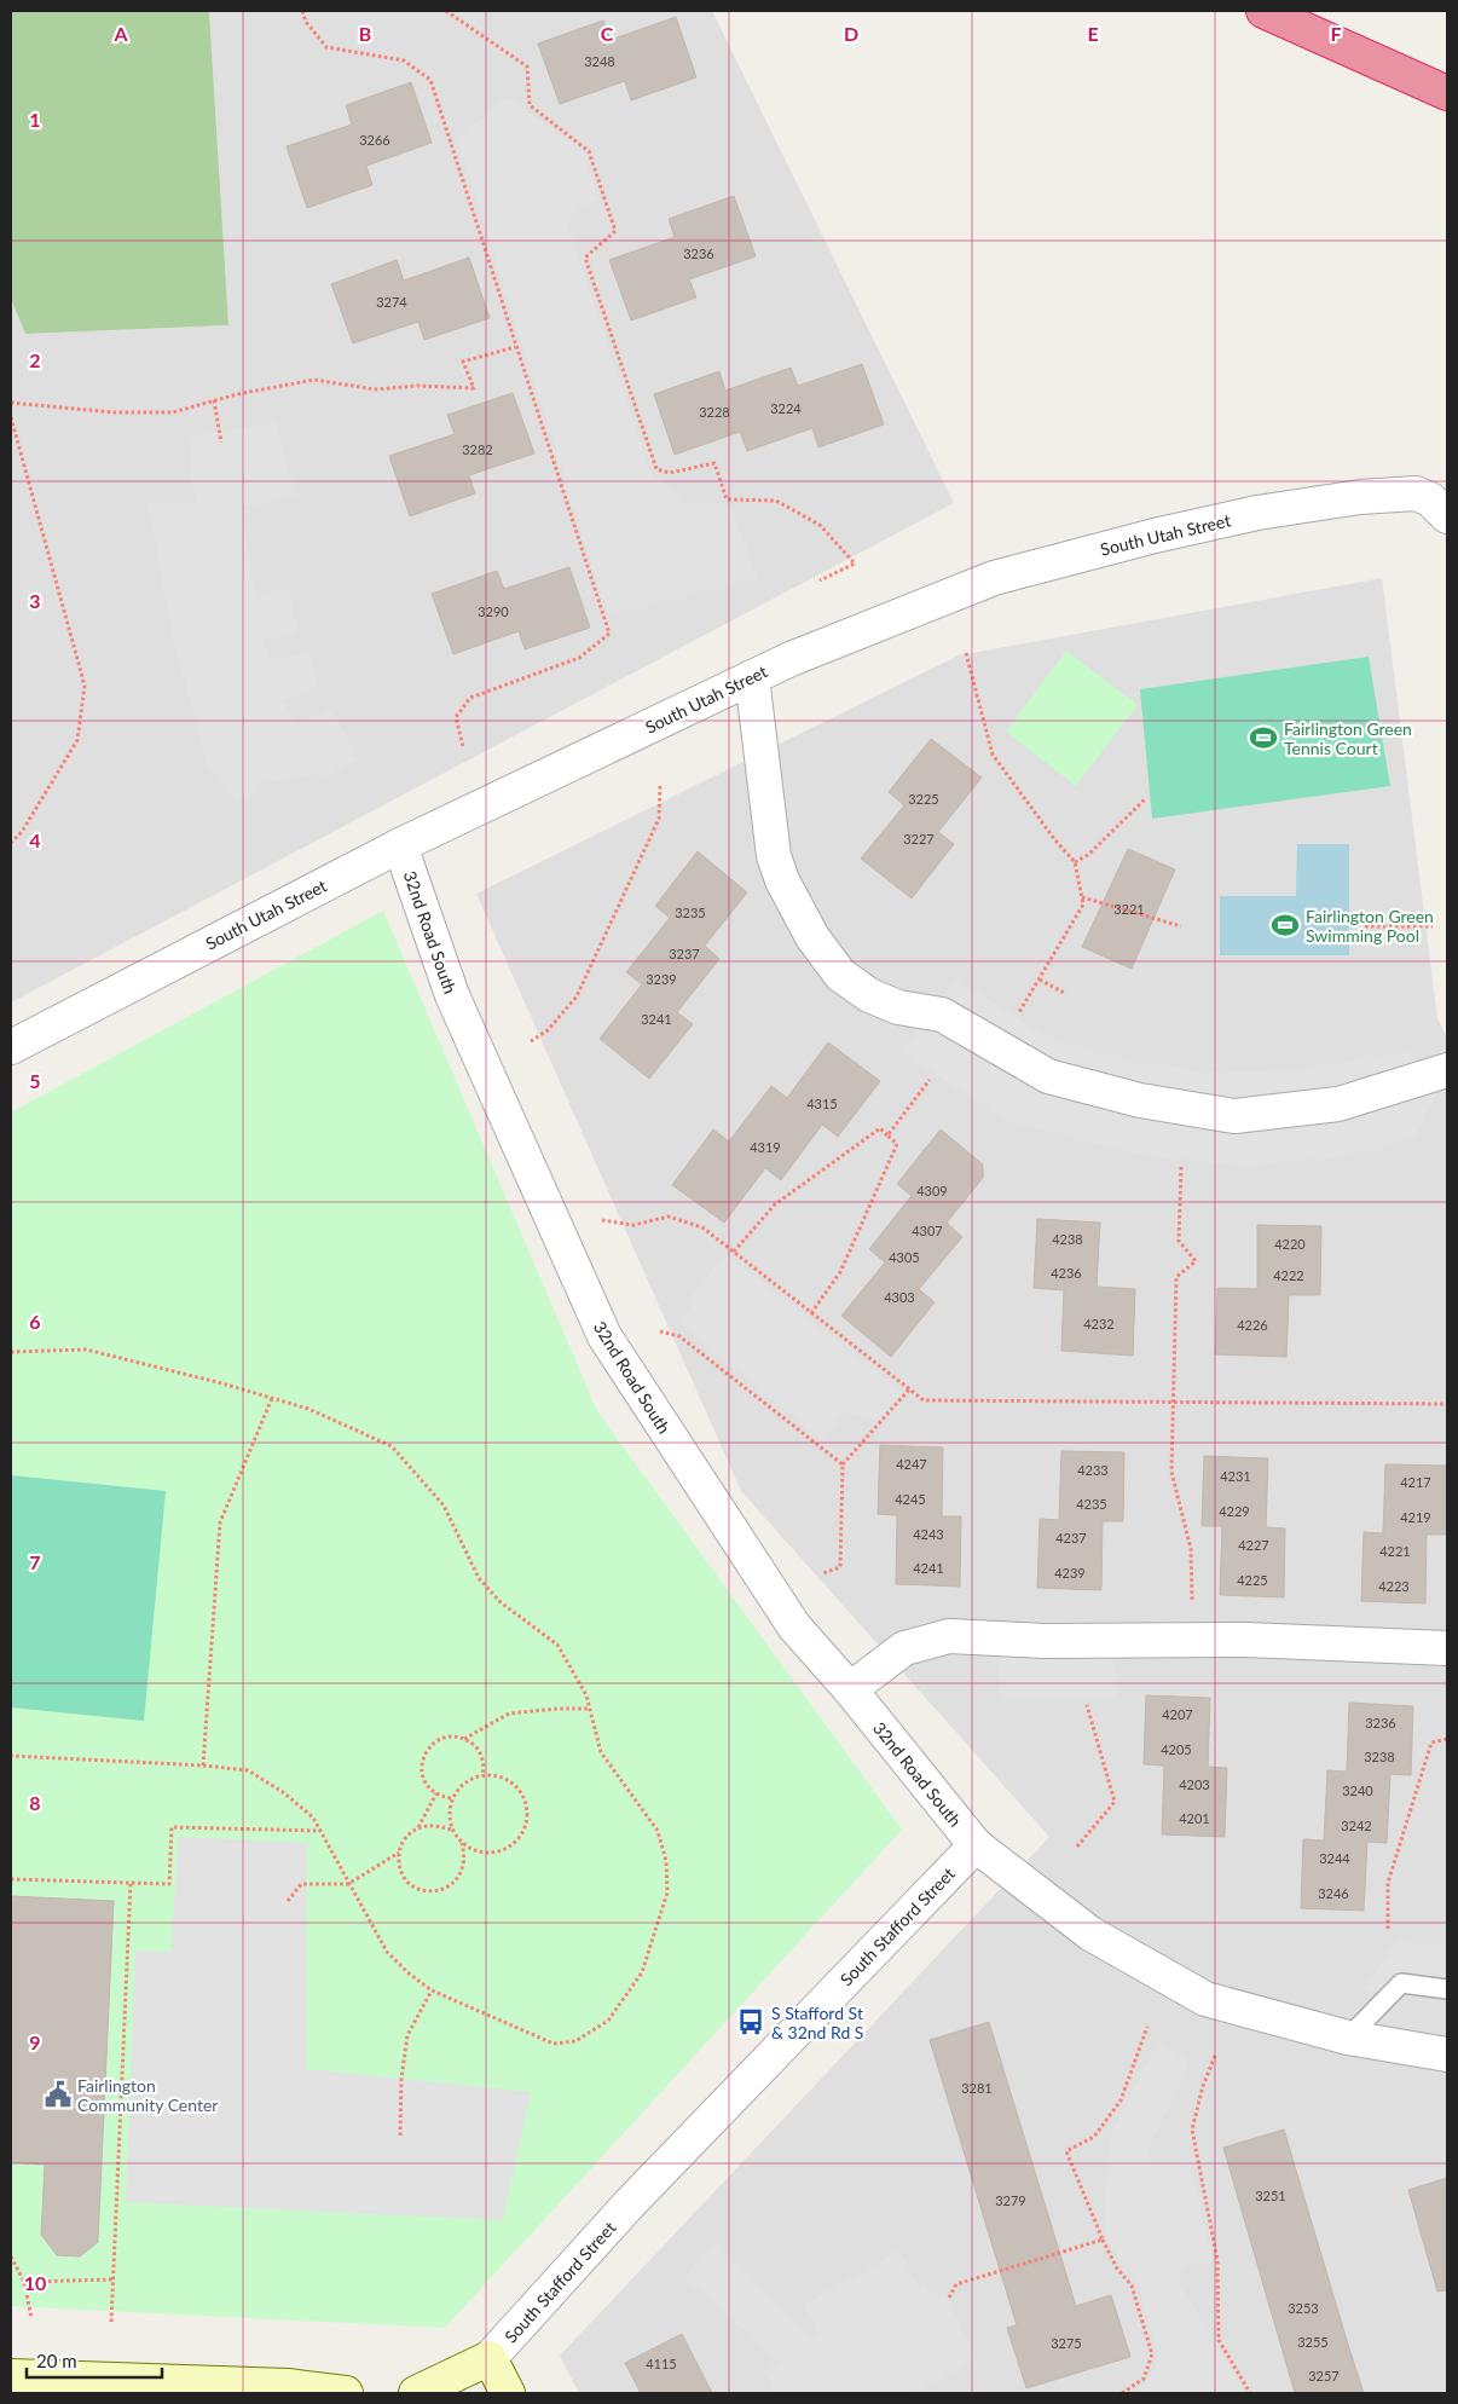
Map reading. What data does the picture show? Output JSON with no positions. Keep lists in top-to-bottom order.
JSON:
{
  "streets": {
    "street": ["South Utah Street", "32nd Road South", "South Stafford Street"]
  },
  "crossings": [
    ["South Utah Street", "32nd Road South"],
    ["32nd Road South", "South Stafford Street"]
  ],
  "places": {
    "sports": ["Fairlington Green Tennis Court", "Fairlington Green Swimming Pool"],
    "bus stop": ["S Stafford St & 32nd Rd S"],
    "public building": ["Fairlington Community Center"]
  },
  "house_numbers": [
    "3248",
    "3266",
    "3236",
    "3274",
    "3224",
    "3228",
    "3282",
    "3290",
    "3225",
    "3227",
    "3221",
    "3235",
    "3237",
    "3239",
    "3241",
    "4315",
    "4319",
    "4309",
    "4307",
    "4238",
    "4220",
    "4305",
    "4236",
    "4222",
    "4303",
    "4232",
    "4226",
    "4247",
    "4233",
    "4231",
    "4217",
    "4245",
    "4235",
    "4229",
    "4219",
    "4243",
    "4237",
    "4227",
    "4221",
    "4241",
    "4239",
    "4225",
    "4223",
    "4207",
    "3236",
    "4205",
    "3238",
    "4203",
    "3240",
    "4201",
    "3242",
    "3244",
    "3246",
    "3281",
    "3251",
    "3279",
    "3253",
    "3255",
    "3275",
    "4115",
    "3257"
  ],
  "scale_bar": "20 m",
  "grid": {
    "columns": [
      "A",
      "B",
      "C",
      "D",
      "E",
      "F"
    ],
    "rows": [
      "1",
      "2",
      "3",
      "4",
      "5",
      "6",
      "7",
      "8",
      "9",
      "10"
    ]
  }
}
